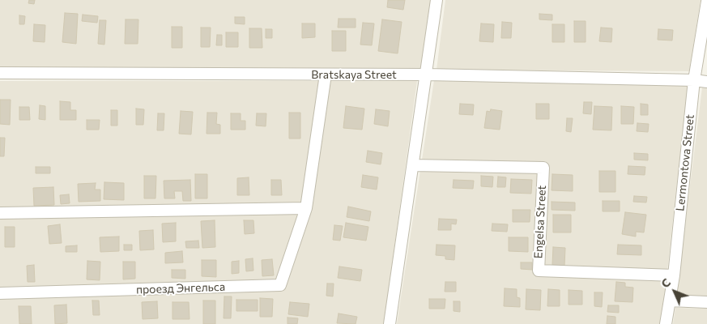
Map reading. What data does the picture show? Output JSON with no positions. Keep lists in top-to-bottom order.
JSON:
{
  "streets": {
    "street": [
      "Bratskaya Street",
      "Lermontova Street",
      "Engelsa Street",
      "проезд Энгельса"
    ]
  },
  "crossings": [
    ["Bratskaya Street", "Lermontova Street"],
    ["Bratskaya Street", "проезд Энгельса"],
    ["Lermontova Street", "Engelsa Street"]
  ],
  "north": "top left"
}
